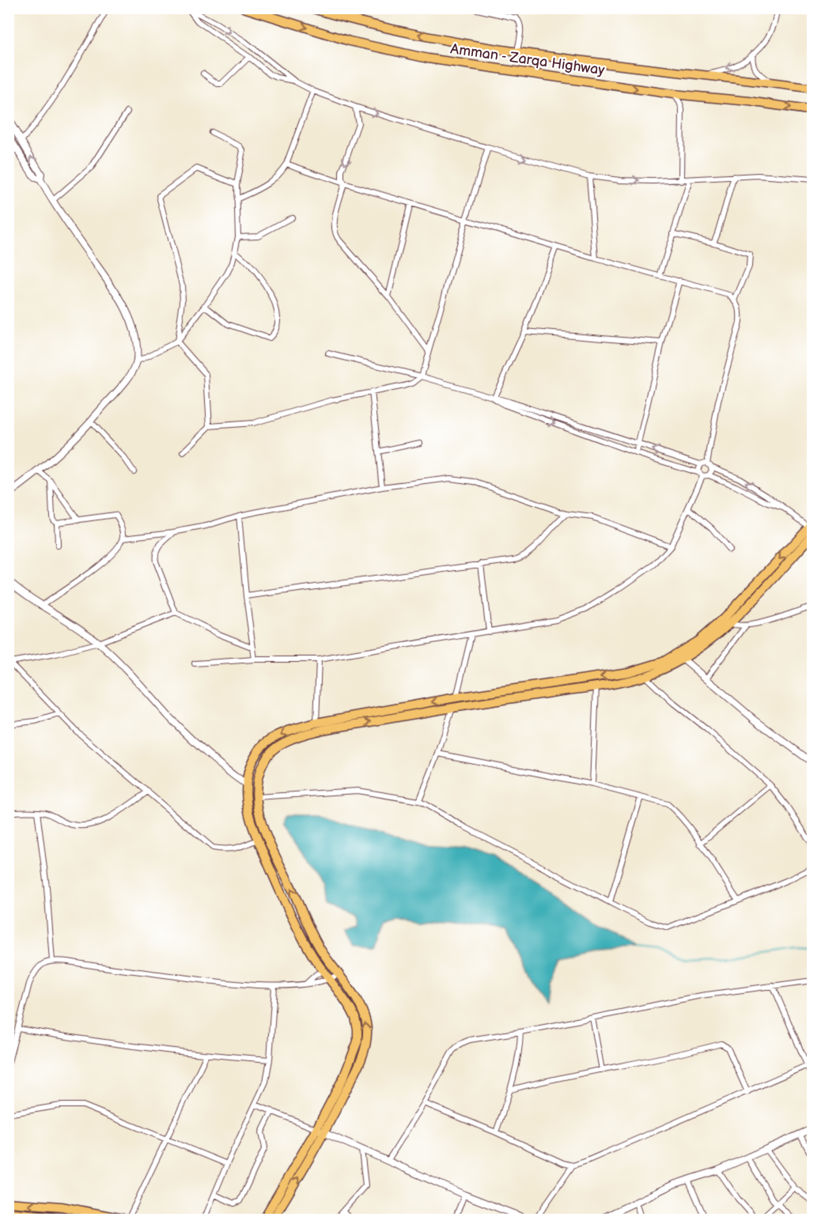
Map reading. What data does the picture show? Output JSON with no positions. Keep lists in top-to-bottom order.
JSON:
{
  "streets": {
    "main road": ["Amman - Zarqa Highway"]
  }
}
